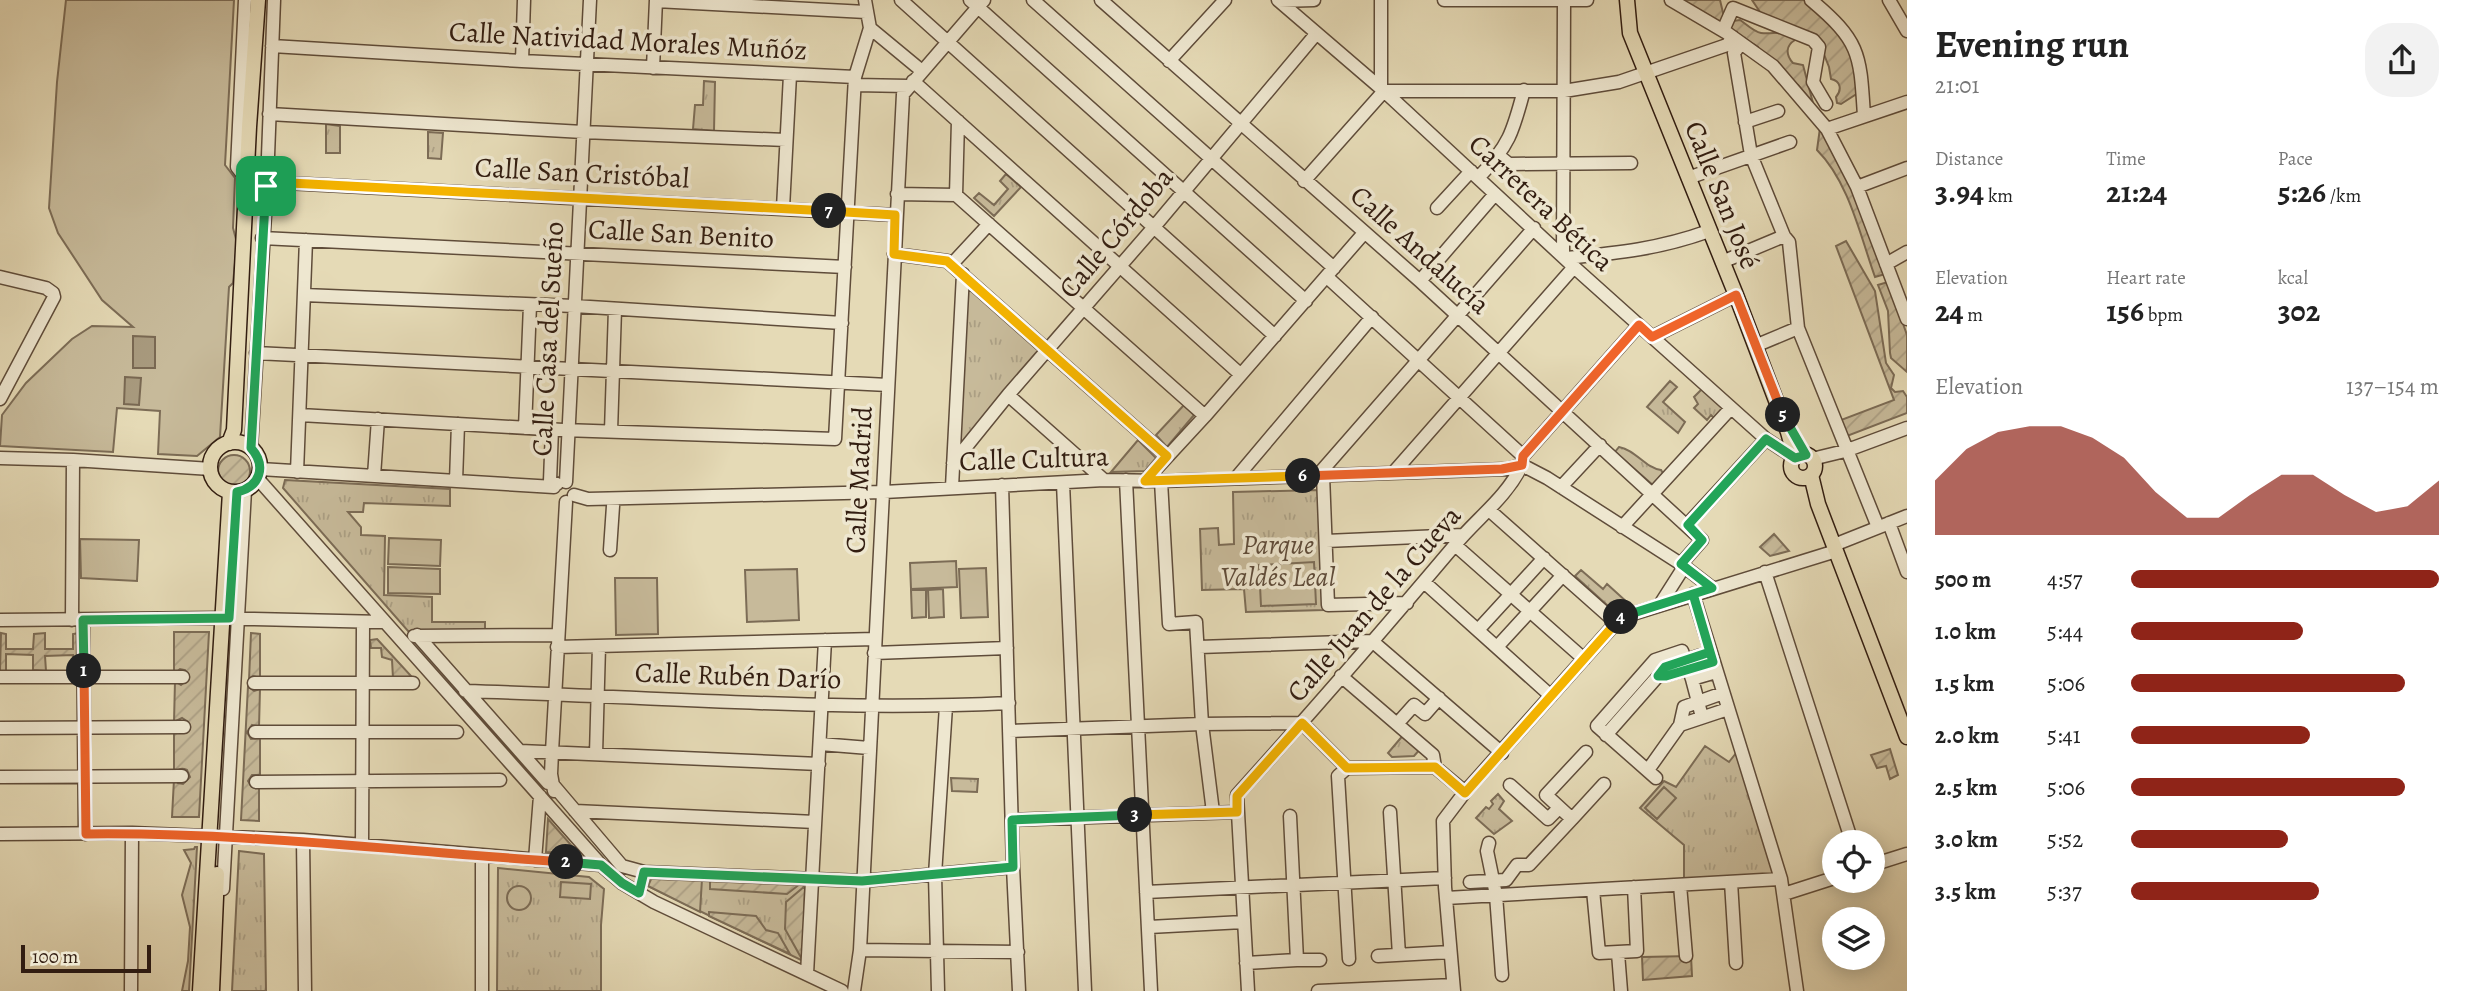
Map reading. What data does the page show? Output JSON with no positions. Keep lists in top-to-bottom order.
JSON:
{
  "streets": {
    "main road": ["Calle San José"],
    "street": [
      "Calle Natividad Morales Muñóz",
      "Calle San Cristóbal",
      "Carretera Bética",
      "Calle Córdoba",
      "Calle San Benito",
      "Calle Andalucía",
      "Calle Casa del Sueño",
      "Calle Cultura",
      "Calle Madrid",
      "Calle Juan de la Cueva",
      "Calle Rubén Darío"
    ]
  },
  "crossings": [
    ["Calle Natividad Morales Muñóz", "Calle Casa del Sueño"],
    ["Calle Natividad Morales Muñóz", "Calle Madrid"],
    ["Calle San Cristóbal", "Calle Casa del Sueño"],
    ["Calle San Cristóbal", "Calle Madrid"],
    ["Calle San José", "Carretera Bética"],
    ["Carretera Bética", "Calle Córdoba"],
    ["Carretera Bética", "Calle Juan de la Cueva"],
    ["Calle Córdoba", "Calle Andalucía"],
    ["Calle San Benito", "Calle Casa del Sueño"],
    ["Calle Andalucía", "Calle Juan de la Cueva"],
    ["Calle Cultura", "Calle Madrid"],
    ["Calle Cultura", "Calle Juan de la Cueva"],
    ["Calle Madrid", "Calle Rubén Darío"]
  ],
  "parks": ["Parque Valdés Leal"],
  "scale_bar": "100 m",
  "page": {
    "heading": ["Evening run", "21:01"],
    "stats": [
      ["Distance", "3.94 km"],
      ["Time", "21:24"],
      ["Pace", "5:26 /km"],
      ["Elevation", "24 m"],
      ["Heart rate", "156 bpm"],
      ["kcal", "302"]
    ],
    "pins": [
      "7",
      "5",
      "6",
      "4",
      "1",
      "3",
      "2"
    ],
    "chart": ["Elevation", "137–154 m"],
    "list": [
      {
        "name": "500 m",
        "note": "4:57"
      },
      {
        "name": "1.0 km",
        "note": "5:44"
      },
      {
        "name": "1.5 km",
        "note": "5:06"
      },
      {
        "name": "2.0 km",
        "note": "5:41"
      },
      {
        "name": "2.5 km",
        "note": "5:06"
      },
      {
        "name": "3.0 km",
        "note": "5:52"
      },
      {
        "name": "3.5 km",
        "note": "5:37"
      }
    ],
    "scale": "100 m"
  }
}
